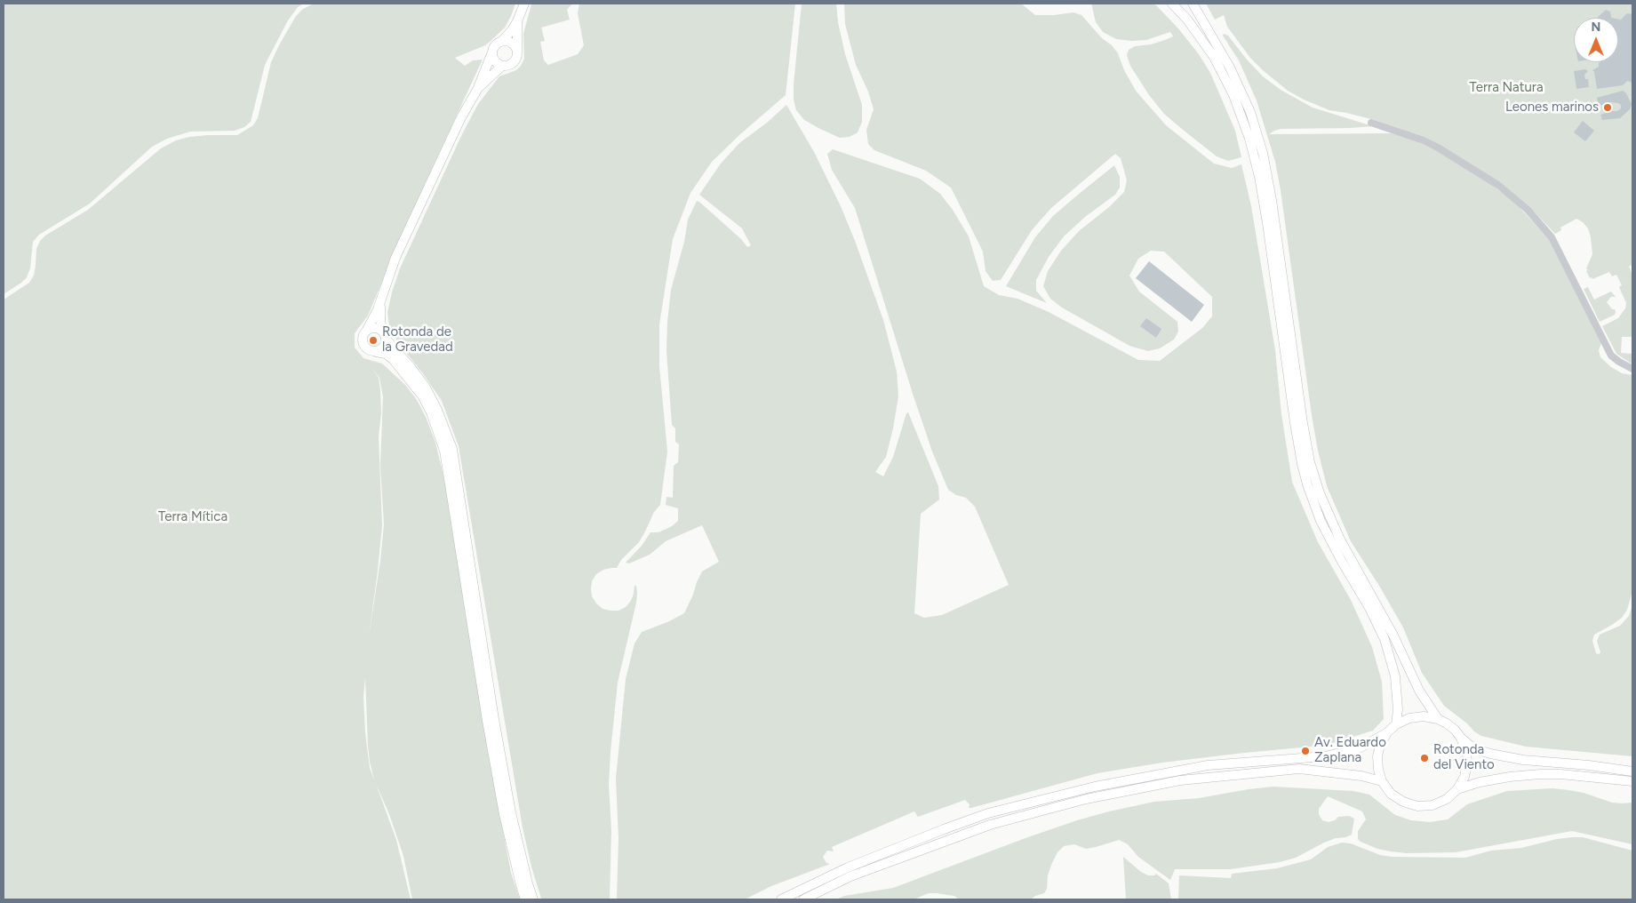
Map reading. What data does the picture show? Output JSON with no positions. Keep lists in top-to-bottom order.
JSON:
{
  "parks": ["Terra Natura", "Terra Mítica"],
  "places": [
    "Leones marinos",
    "Rotonda de la Gravedad",
    "Av. Eduardo Zaplana",
    "Rotonda del Viento"
  ],
  "north": "top"
}
